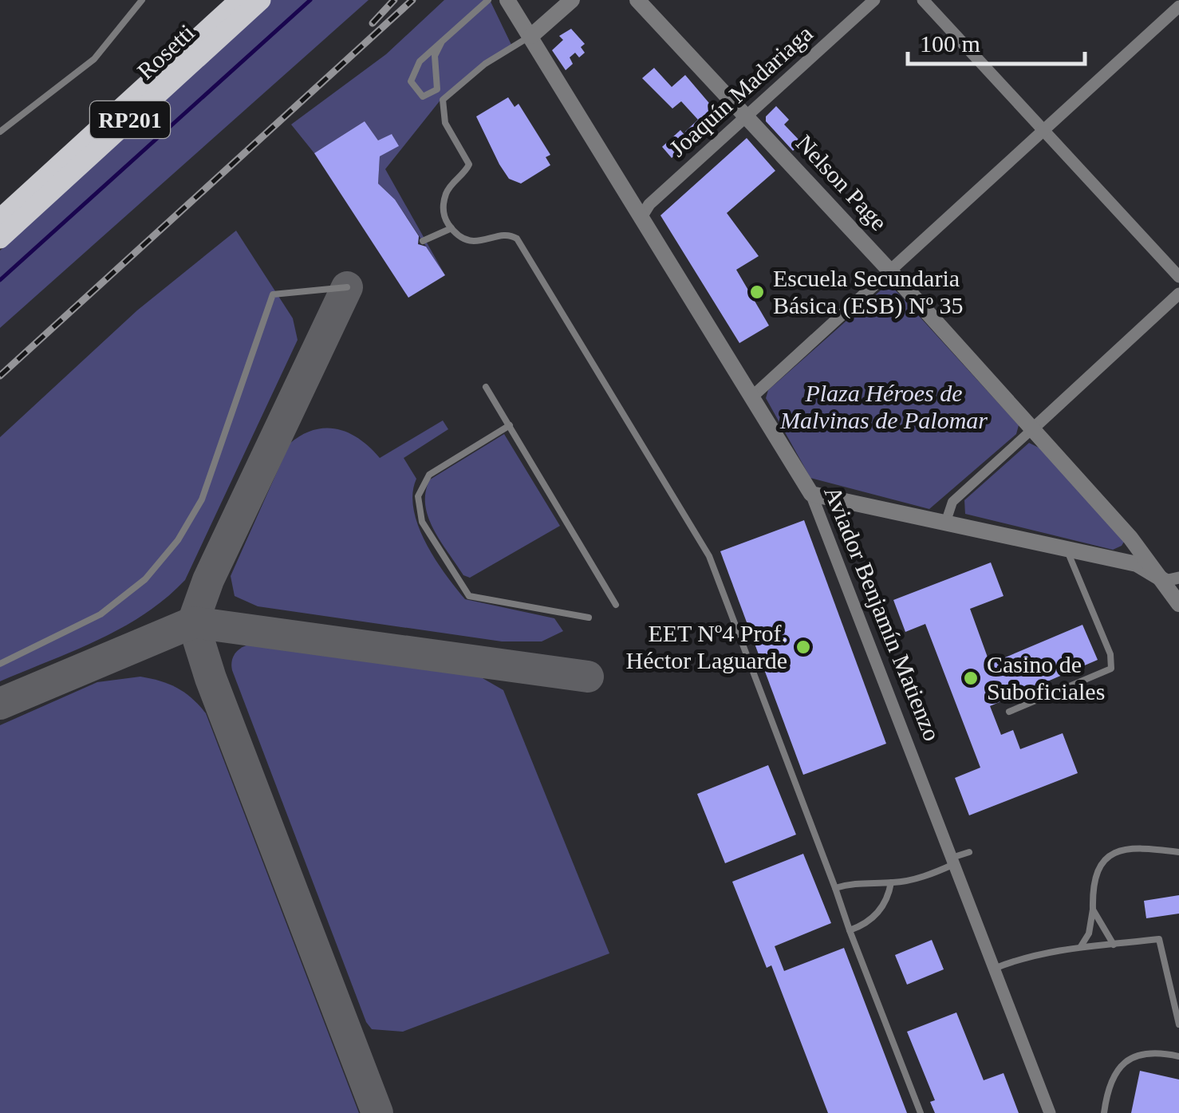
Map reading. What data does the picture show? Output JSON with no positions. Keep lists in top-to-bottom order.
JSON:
{
  "streets": {
    "main road": ["Rosetti", "RP201"],
    "street": ["Joaquín Madariaga", "Nelson Page", "Aviador Benjamín Matienzo"]
  },
  "crossings": [
    ["Joaquín Madariaga", "Nelson Page"],
    ["Joaquín Madariaga", "Aviador Benjamín Matienzo"]
  ],
  "parks": ["Plaza Héroes de Malvinas de Palomar"],
  "places": ["Escuela Secundaria Básica (ESB) Nº 35", "EET Nº4 Prof. Héctor Laguarde", "Casino de Suboficiales"],
  "scale_bar": "100 m"
}
